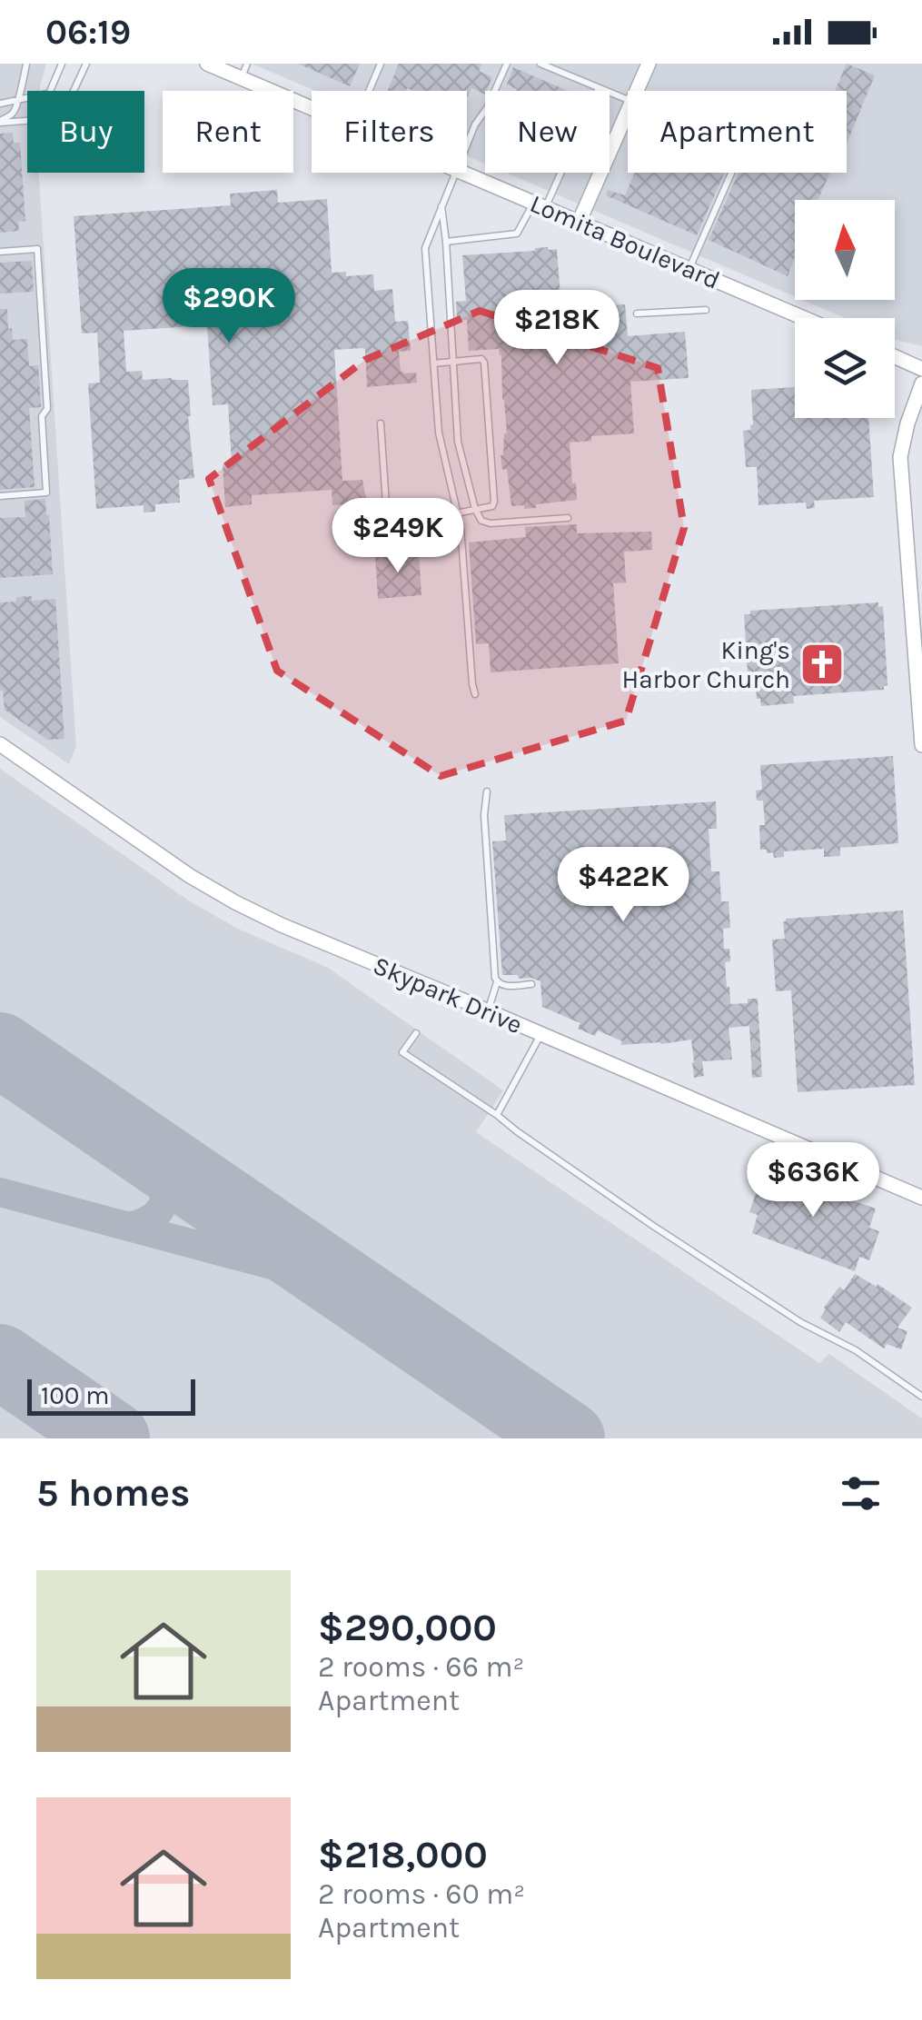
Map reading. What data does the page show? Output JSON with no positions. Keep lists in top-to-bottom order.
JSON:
{
  "streets": {
    "main road": ["Lomita Boulevard", "Skypark Drive"]
  },
  "places": {
    "church": ["King's Harbor Church"]
  },
  "scale_bar": "100 m",
  "north": "top",
  "page": {
    "status": "06:19",
    "chip": [
      "Buy",
      "Rent",
      "Filters",
      "New",
      "Apartment"
    ],
    "price": [
      "$290K",
      "$218K",
      "$249K",
      "$422K",
      "$636K"
    ],
    "scale": "100 m",
    "heading": "5 homes",
    "list": [
      {
        "name": "$290,000",
        "note": "2 rooms · 66 m² · Apartment"
      },
      {
        "name": "$218,000",
        "note": "2 rooms · 60 m² · Apartment"
      }
    ]
  }
}
